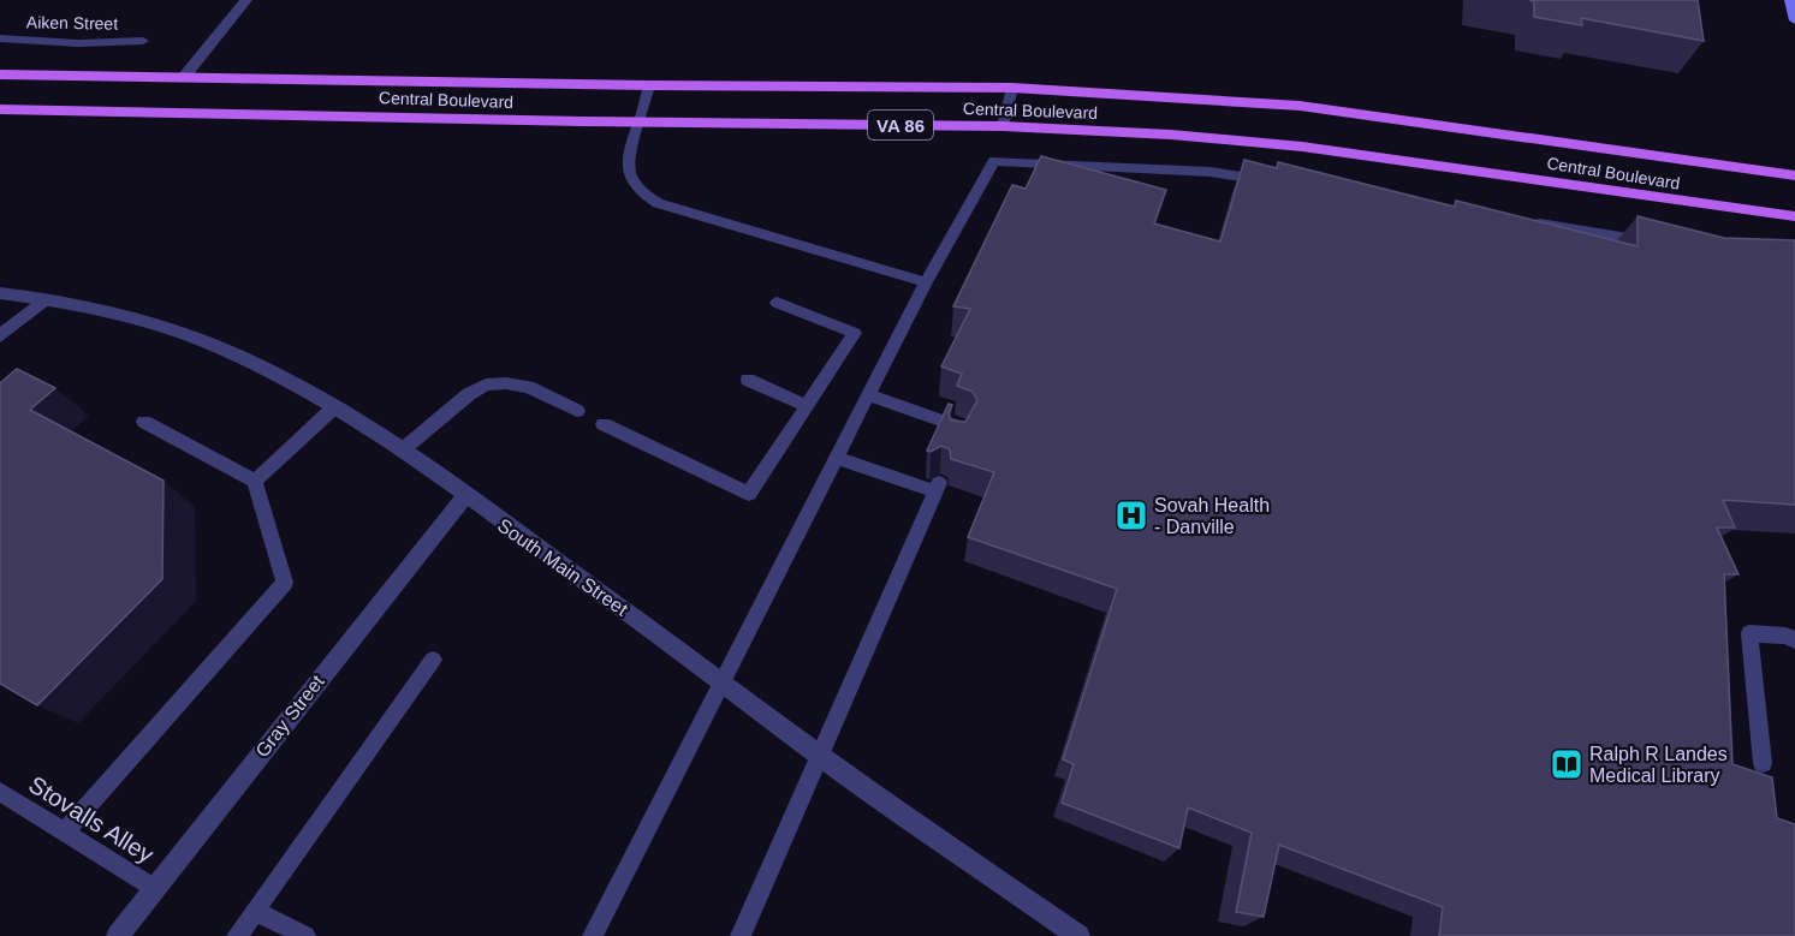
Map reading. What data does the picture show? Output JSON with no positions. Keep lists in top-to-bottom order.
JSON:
{
  "streets": {
    "main road": ["Central Boulevard", "VA 86"],
    "street": ["Aiken Street", "South Main Street", "Gray Street"],
    "lane": ["Stovalls Alley"]
  },
  "crossings": [
    ["South Main Street", "Gray Street"],
    ["Gray Street", "Stovalls Alley"]
  ],
  "places": {
    "hospital": ["Sovah Health - Danville"],
    "library": ["Ralph R Landes Medical Library"]
  }
}
